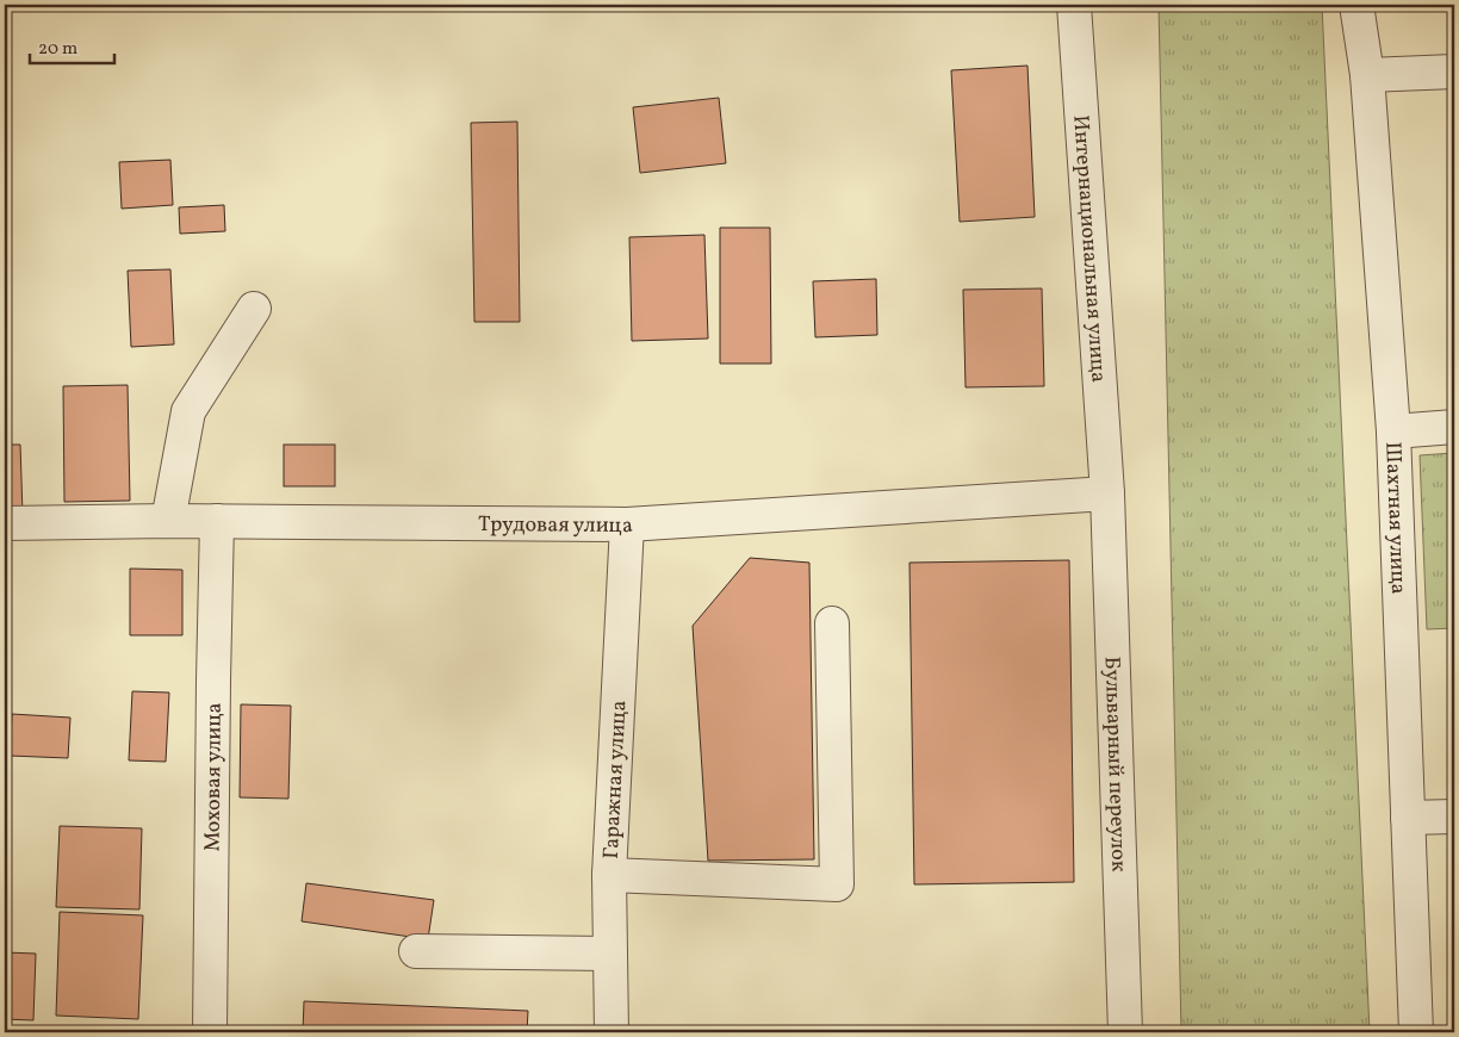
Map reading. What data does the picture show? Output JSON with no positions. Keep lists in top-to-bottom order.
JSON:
{
  "streets": {
    "street": [
      "Интернациональная улица",
      "Шахтная улица",
      "Трудовая улица",
      "Бульварный переулок",
      "Моховая улица",
      "Гаражная улица"
    ]
  },
  "crossings": [
    ["Интернациональная улица", "Трудовая улица"],
    ["Интернациональная улица", "Бульварный переулок"],
    ["Трудовая улица", "Бульварный переулок"],
    ["Трудовая улица", "Моховая улица"],
    ["Трудовая улица", "Гаражная улица"]
  ],
  "scale_bar": "20 m"
}
